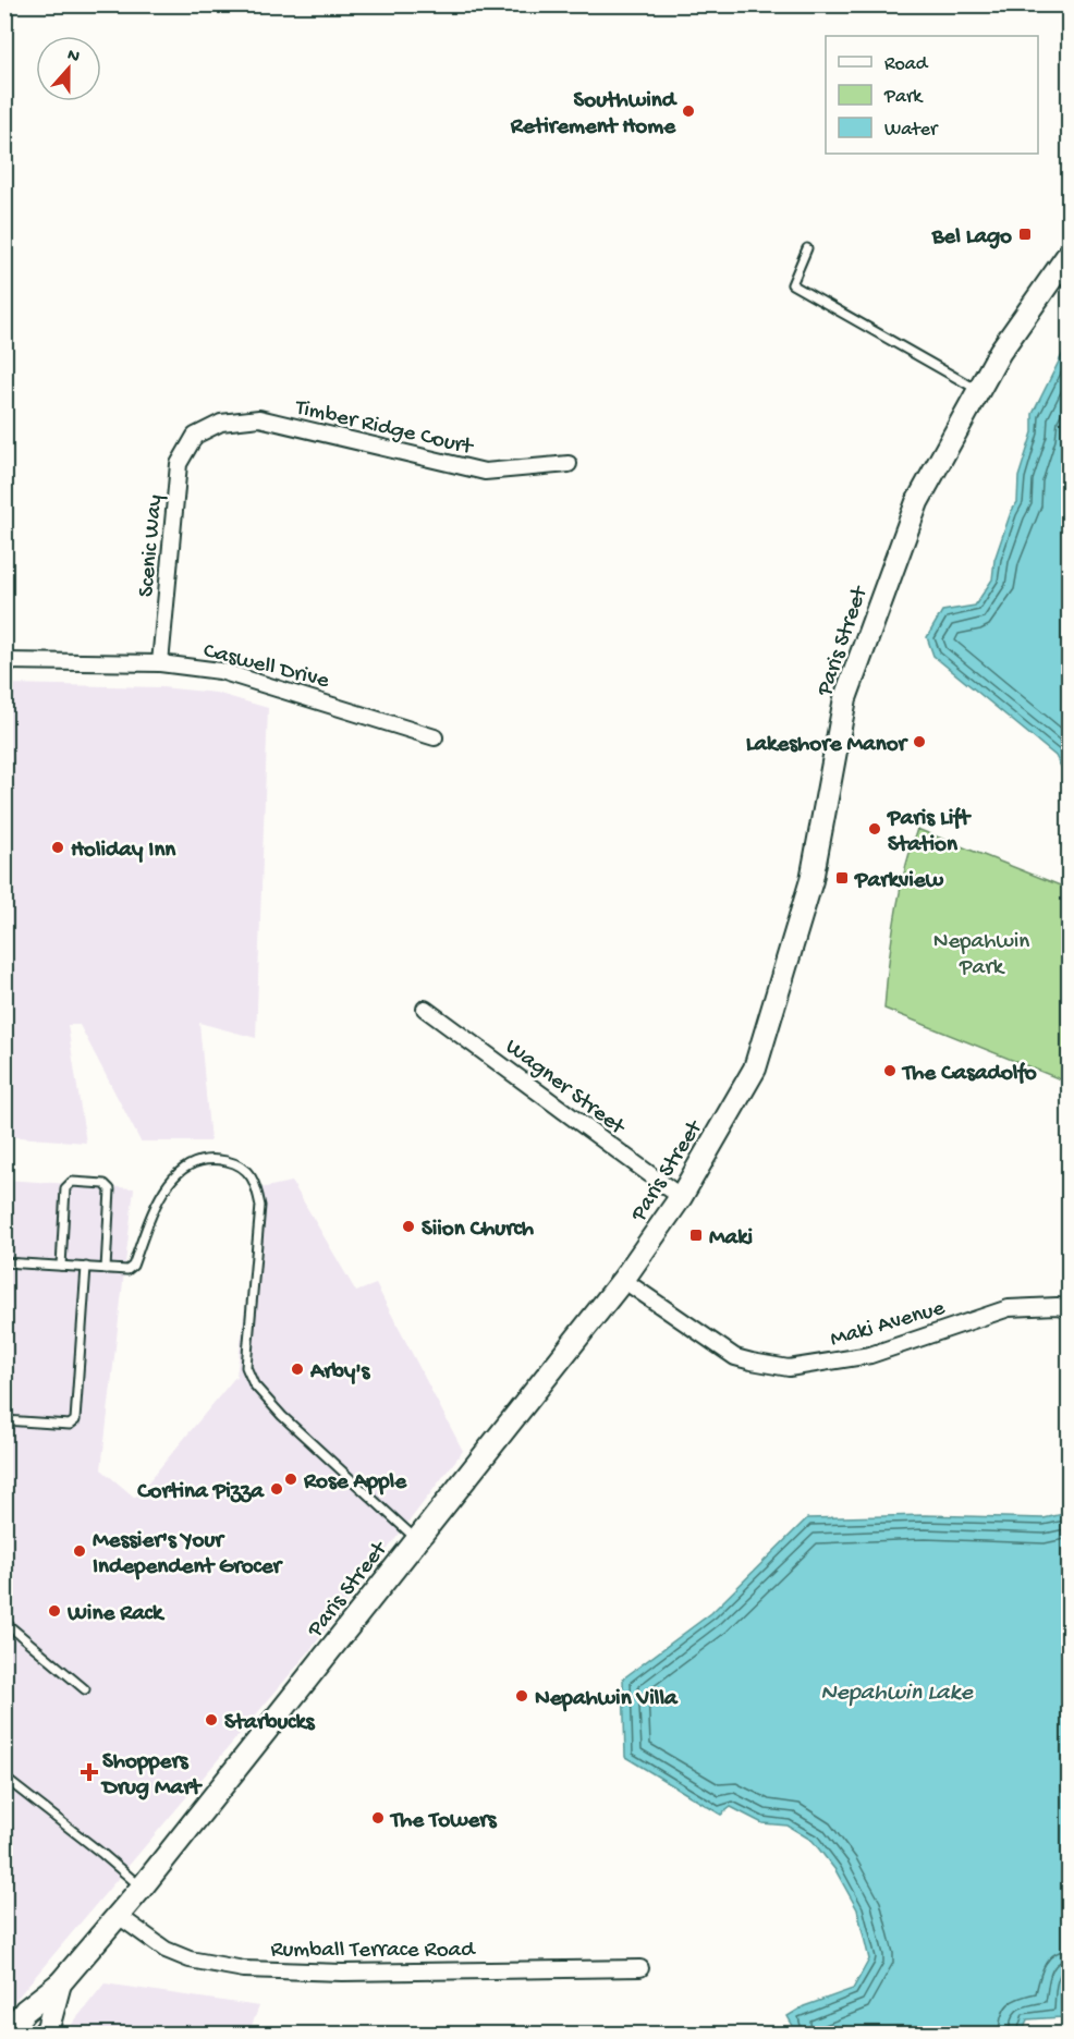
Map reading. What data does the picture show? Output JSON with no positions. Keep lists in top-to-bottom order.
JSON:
{
  "streets": {
    "main road": ["Paris Street"],
    "street": [
      "Timber Ridge Court",
      "Scenic Way",
      "Caswell Drive",
      "Wagner Street",
      "Maki Avenue",
      "Rumball Terrace Road"
    ]
  },
  "crossings": [
    ["Timber Ridge Court", "Scenic Way"],
    ["Scenic Way", "Caswell Drive"],
    ["Paris Street", "Wagner Street"],
    ["Paris Street", "Maki Avenue"],
    ["Paris Street", "Rumball Terrace Road"]
  ],
  "water": ["Nepahwin Lake"],
  "parks": ["Nepahwin Park"],
  "places": {
    "other": [
      "Southwind Retirement Home",
      "Lakeshore Manor",
      "Paris Lift Station",
      "Holiday Inn",
      "The Casadolfo",
      "Siion Church",
      "Arby's",
      "Rose Apple",
      "Cortina Pizza",
      "Messier's Your Independent Grocer",
      "Wine Rack",
      "Nepahwin Villa",
      "Starbucks",
      "The Towers"
    ],
    "transit": ["Bel Lago", "Parkview", "Maki"],
    "health": ["Shoppers Drug Mart"]
  },
  "legend": ["Road", "Park", "Water"],
  "north": "top"
}
